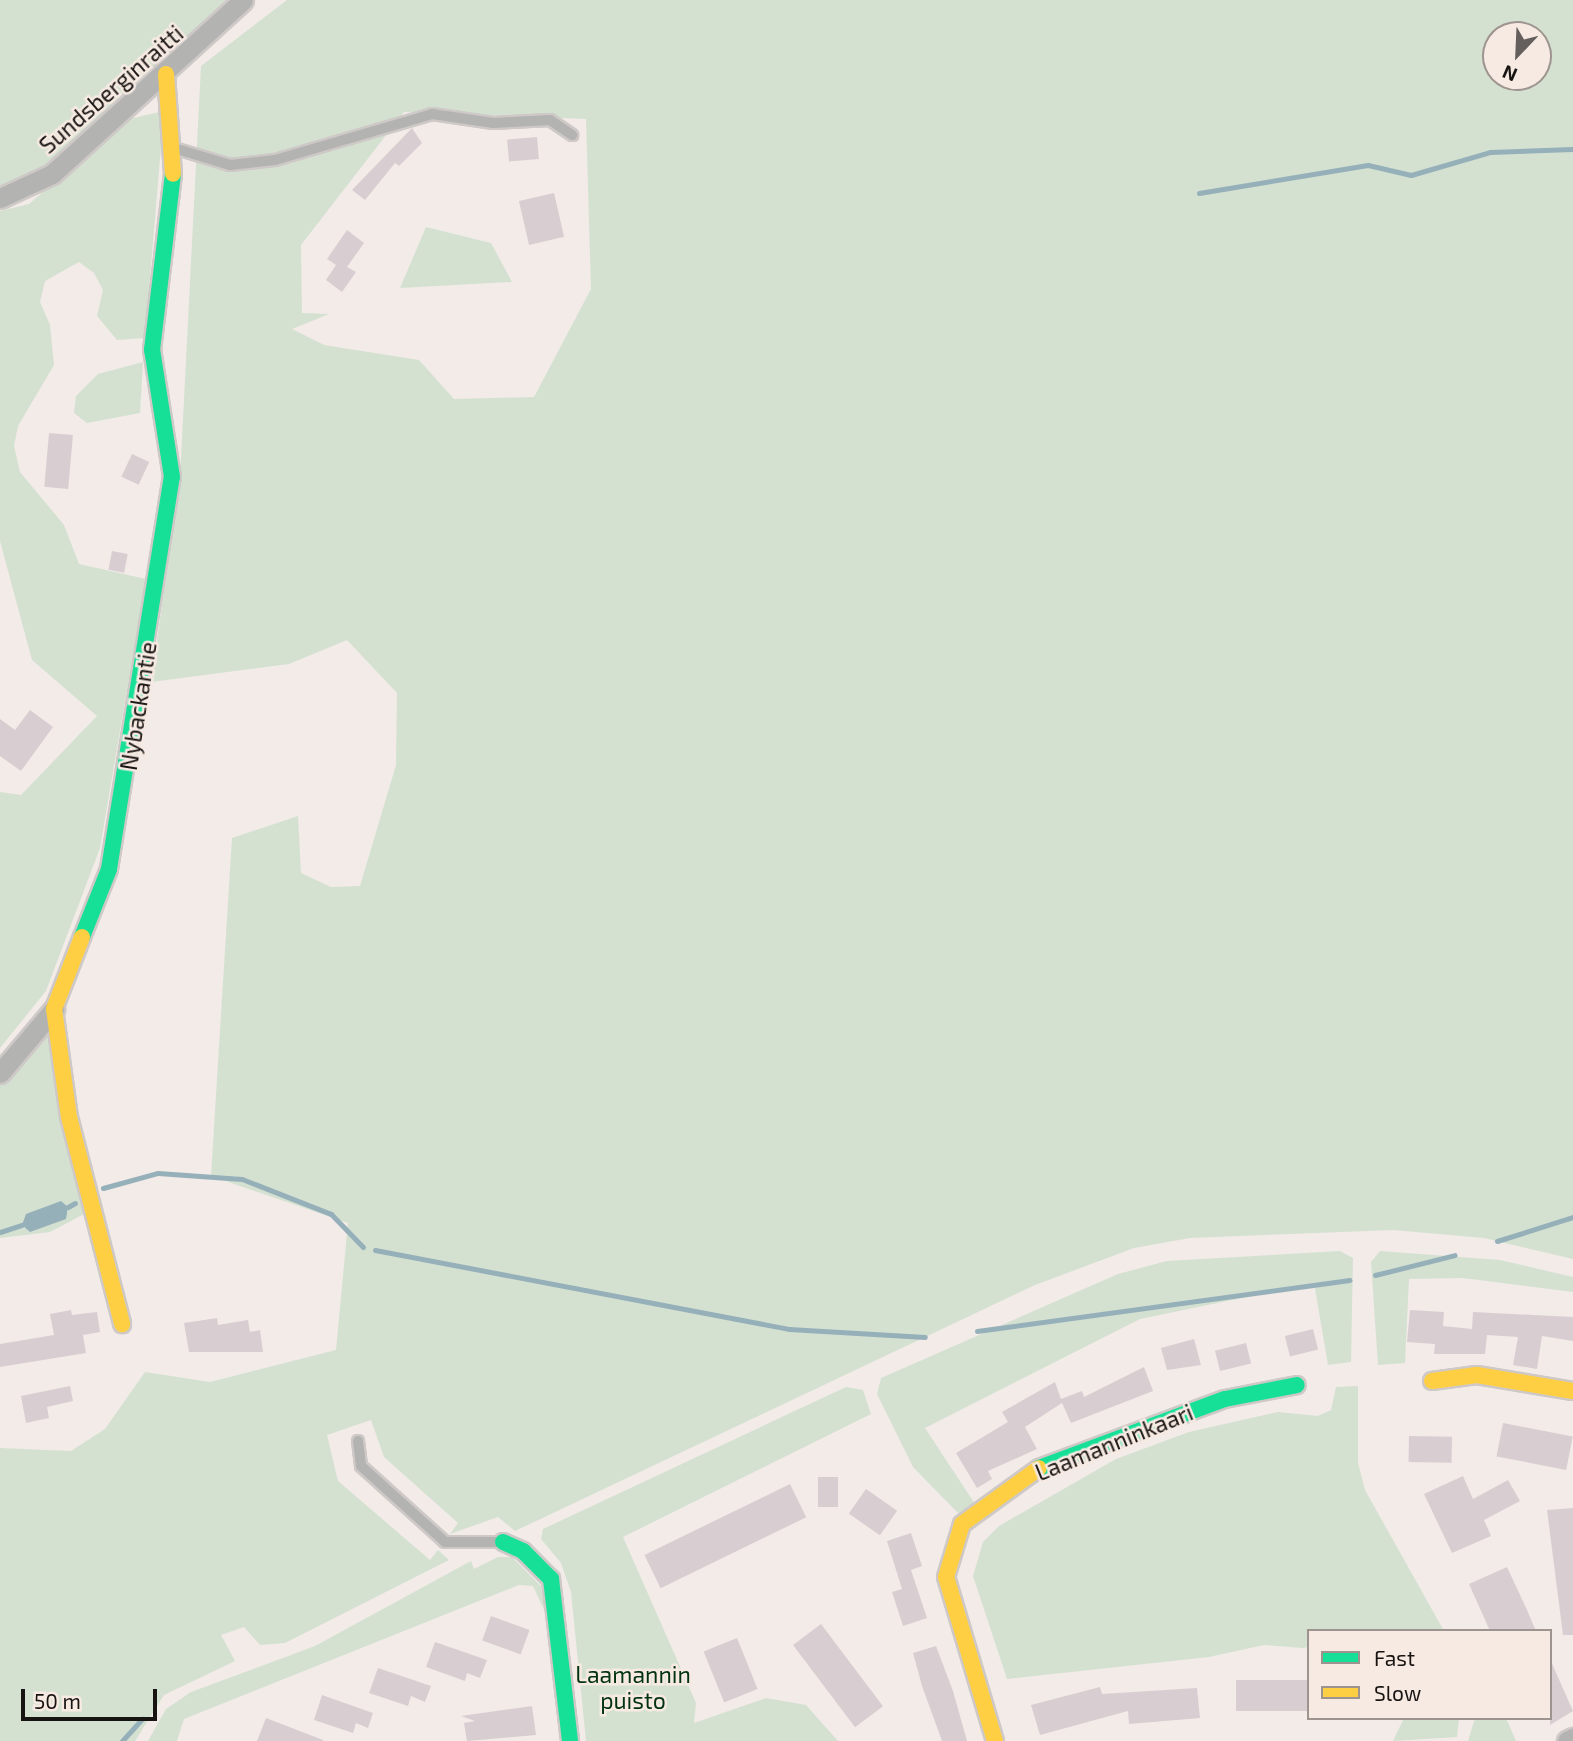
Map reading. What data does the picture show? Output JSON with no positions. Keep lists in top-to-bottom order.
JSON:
{
  "streets": {
    "street": ["Sundsberginraitti", "Nybackantie", "Laamanninkaari"]
  },
  "crossings": [
    ["Sundsberginraitti", "Nybackantie"]
  ],
  "parks": ["Laamannin puisto"],
  "legend": ["Fast", "Slow"],
  "scale_bar": "50 m",
  "north": "bottom left"
}
